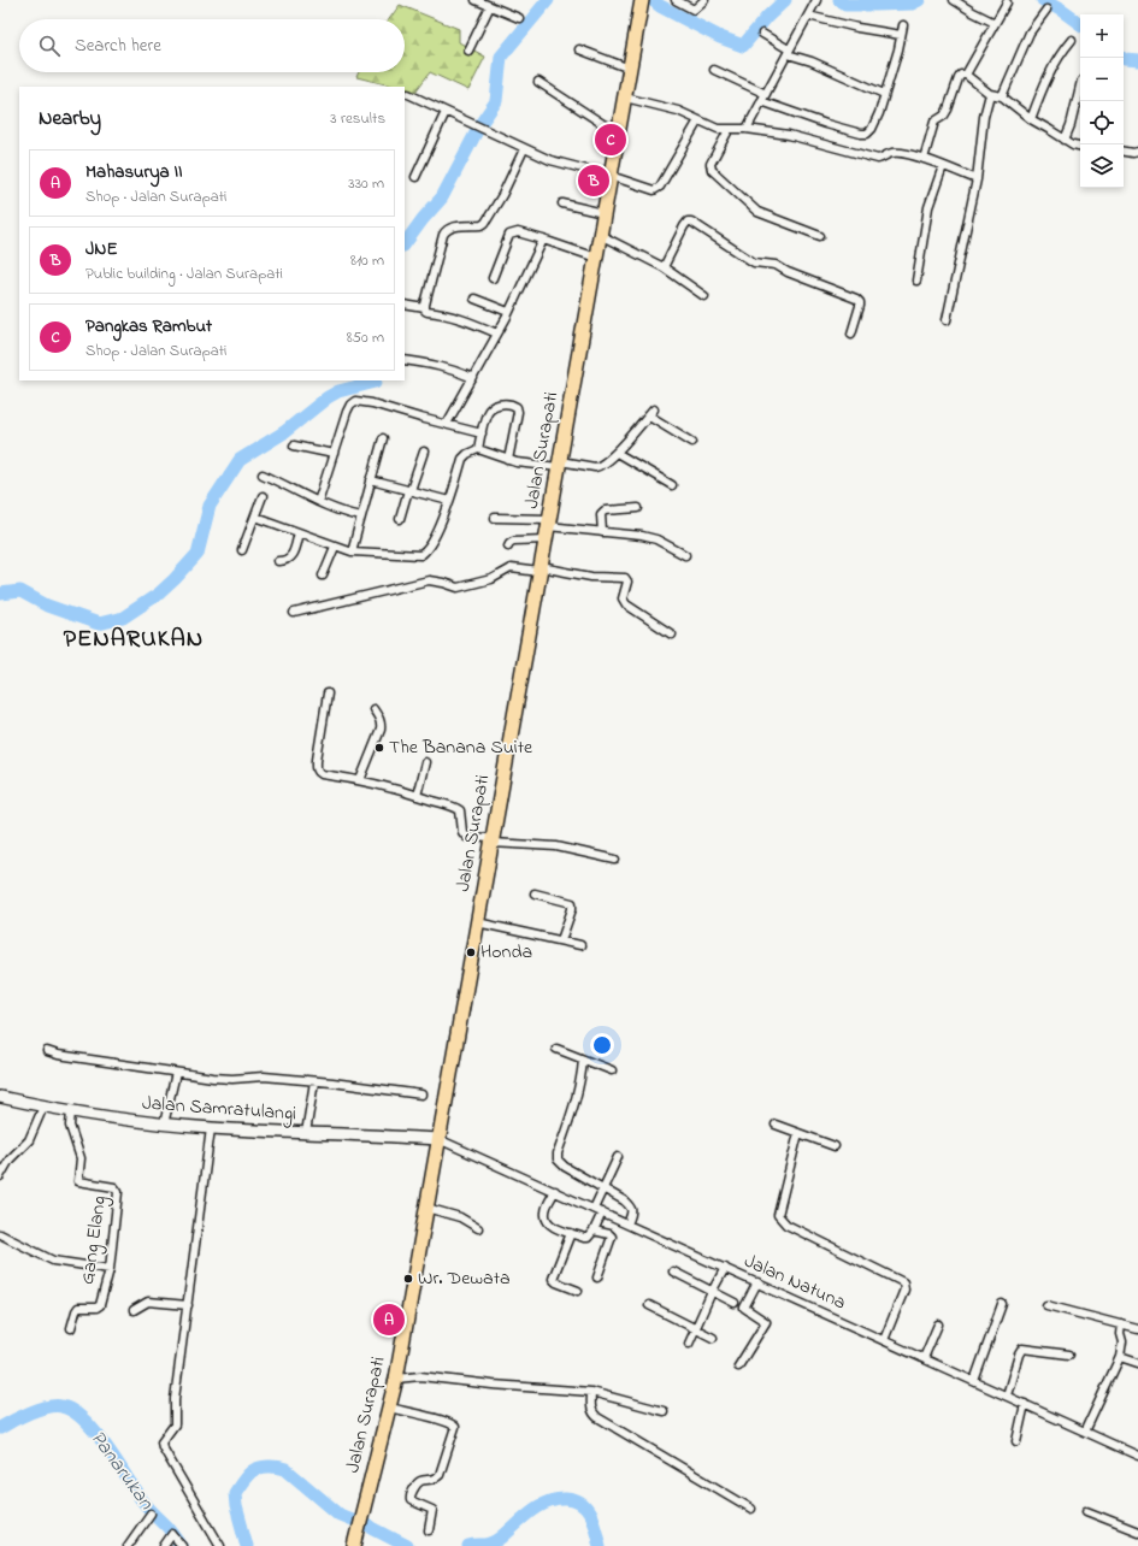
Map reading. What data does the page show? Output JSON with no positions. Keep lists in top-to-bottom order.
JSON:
{
  "streets": {
    "highway": ["Jalan Surapati"],
    "main road": ["Jalan Samratulangi"],
    "street": ["Gang Elang", "Jalan Natuna"]
  },
  "crossings": [
    ["Jalan Surapati", "Jalan Samratulangi"],
    ["Jalan Surapati", "Jalan Natuna"],
    ["Jalan Samratulangi", "Gang Elang"],
    ["Jalan Samratulangi", "Jalan Natuna"]
  ],
  "districts": ["PENARUKAN"],
  "water": ["Panarukan"],
  "places": ["The Banana Suite", "Honda", "Wr. Dewata"],
  "page": {
    "map_buttons": ["+", "−"],
    "search": "Search here",
    "heading": ["Nearby", "3 results"],
    "pins": ["C", "B", "A"],
    "list": [
      {
        "mark": "A",
        "name": "Mahasurya II",
        "note": "Shop · Jalan Surapati",
        "value": "330 m"
      },
      {
        "mark": "B",
        "name": "JNE",
        "note": "Public building · Jalan Surapati",
        "value": "810 m"
      },
      {
        "mark": "C",
        "name": "Pangkas Rambut",
        "note": "Shop · Jalan Surapati",
        "value": "850 m"
      }
    ]
  }
}
